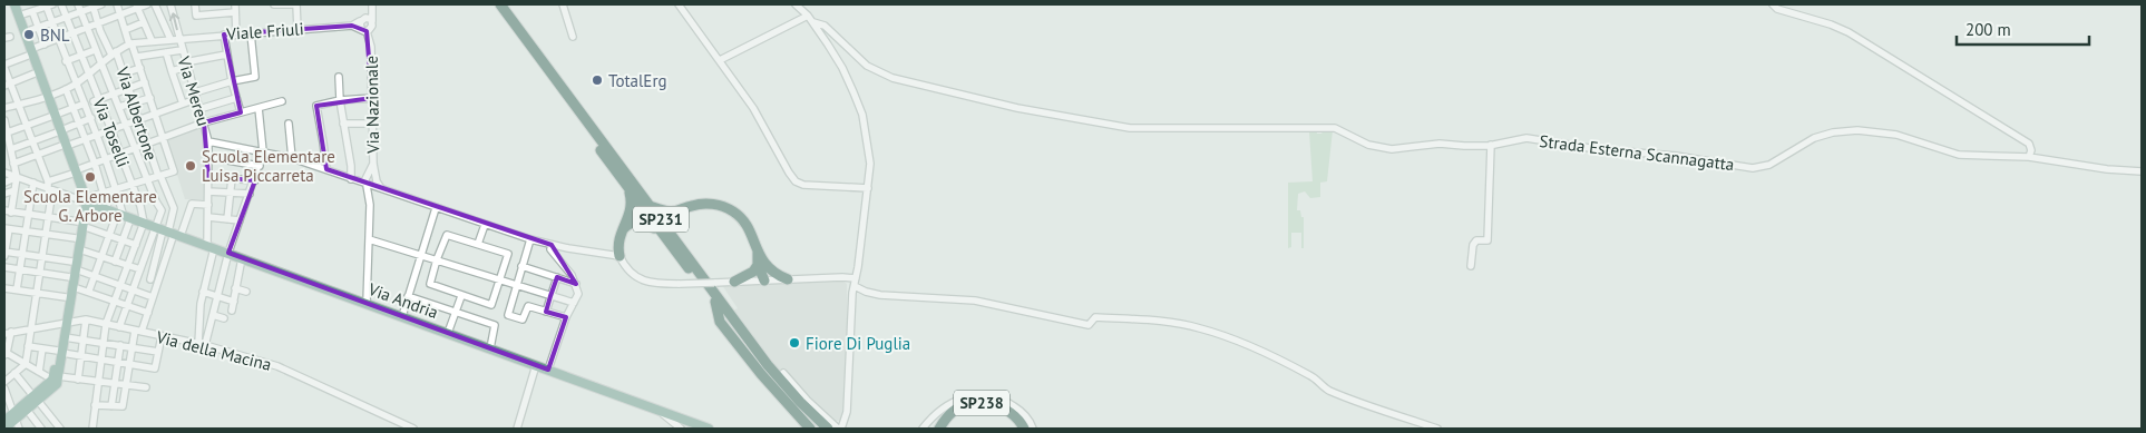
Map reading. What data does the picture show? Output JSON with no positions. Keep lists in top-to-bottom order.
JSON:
{
  "streets": {
    "highway": ["SP231", "SP238"],
    "main road": ["Via Andria"],
    "street": [
      "Viale Friuli",
      "Via Mereu",
      "Via Nazionale",
      "Via Albertone",
      "Via Toselli",
      "Strada Esterna Scannagatta",
      "Via della Macina"
    ]
  },
  "crossings": [
    ["Viale Friuli", "Via Mereu"],
    ["Viale Friuli", "Via Nazionale"],
    ["Viale Friuli", "Via Albertone"],
    ["Viale Friuli", "Via Toselli"],
    ["Via Mereu", "Via Andria"],
    ["Via Mereu", "Via della Macina"],
    ["Via Toselli", "Via Andria"]
  ],
  "places": [
    "BNL",
    "TotalErg",
    "Scuola Elementare Luisa Piccarreta",
    "Scuola Elementare G. Arbore",
    "Fiore Di Puglia"
  ],
  "scale_bar": "200 m"
}
